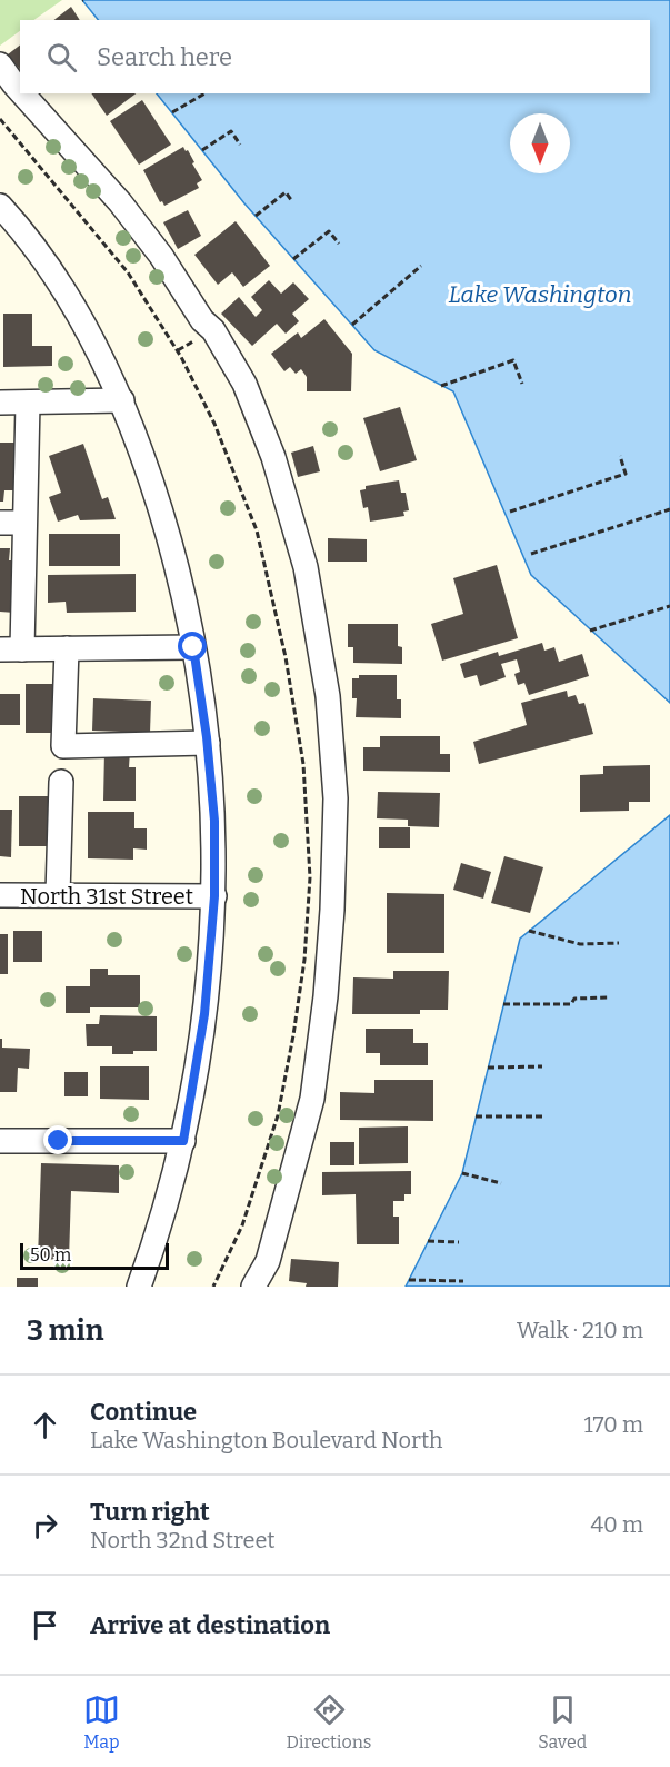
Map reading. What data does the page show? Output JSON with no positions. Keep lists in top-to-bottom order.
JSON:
{
  "streets": {
    "street": ["North 31st Street"]
  },
  "water": ["Lake Washington"],
  "scale_bar": "50 m",
  "north": "bottom",
  "page": {
    "search": "Search here",
    "scale": "50 m",
    "heading": ["3 min", "Walk · 210 m"],
    "list": [
      ["Continue", "Lake Washington Boulevard North", "170 m"],
      ["Turn right", "North 32nd Street", "40 m"],
      "Arrive at destination"
    ],
    "nav": ["Map", "Directions", "Saved"]
  }
}
